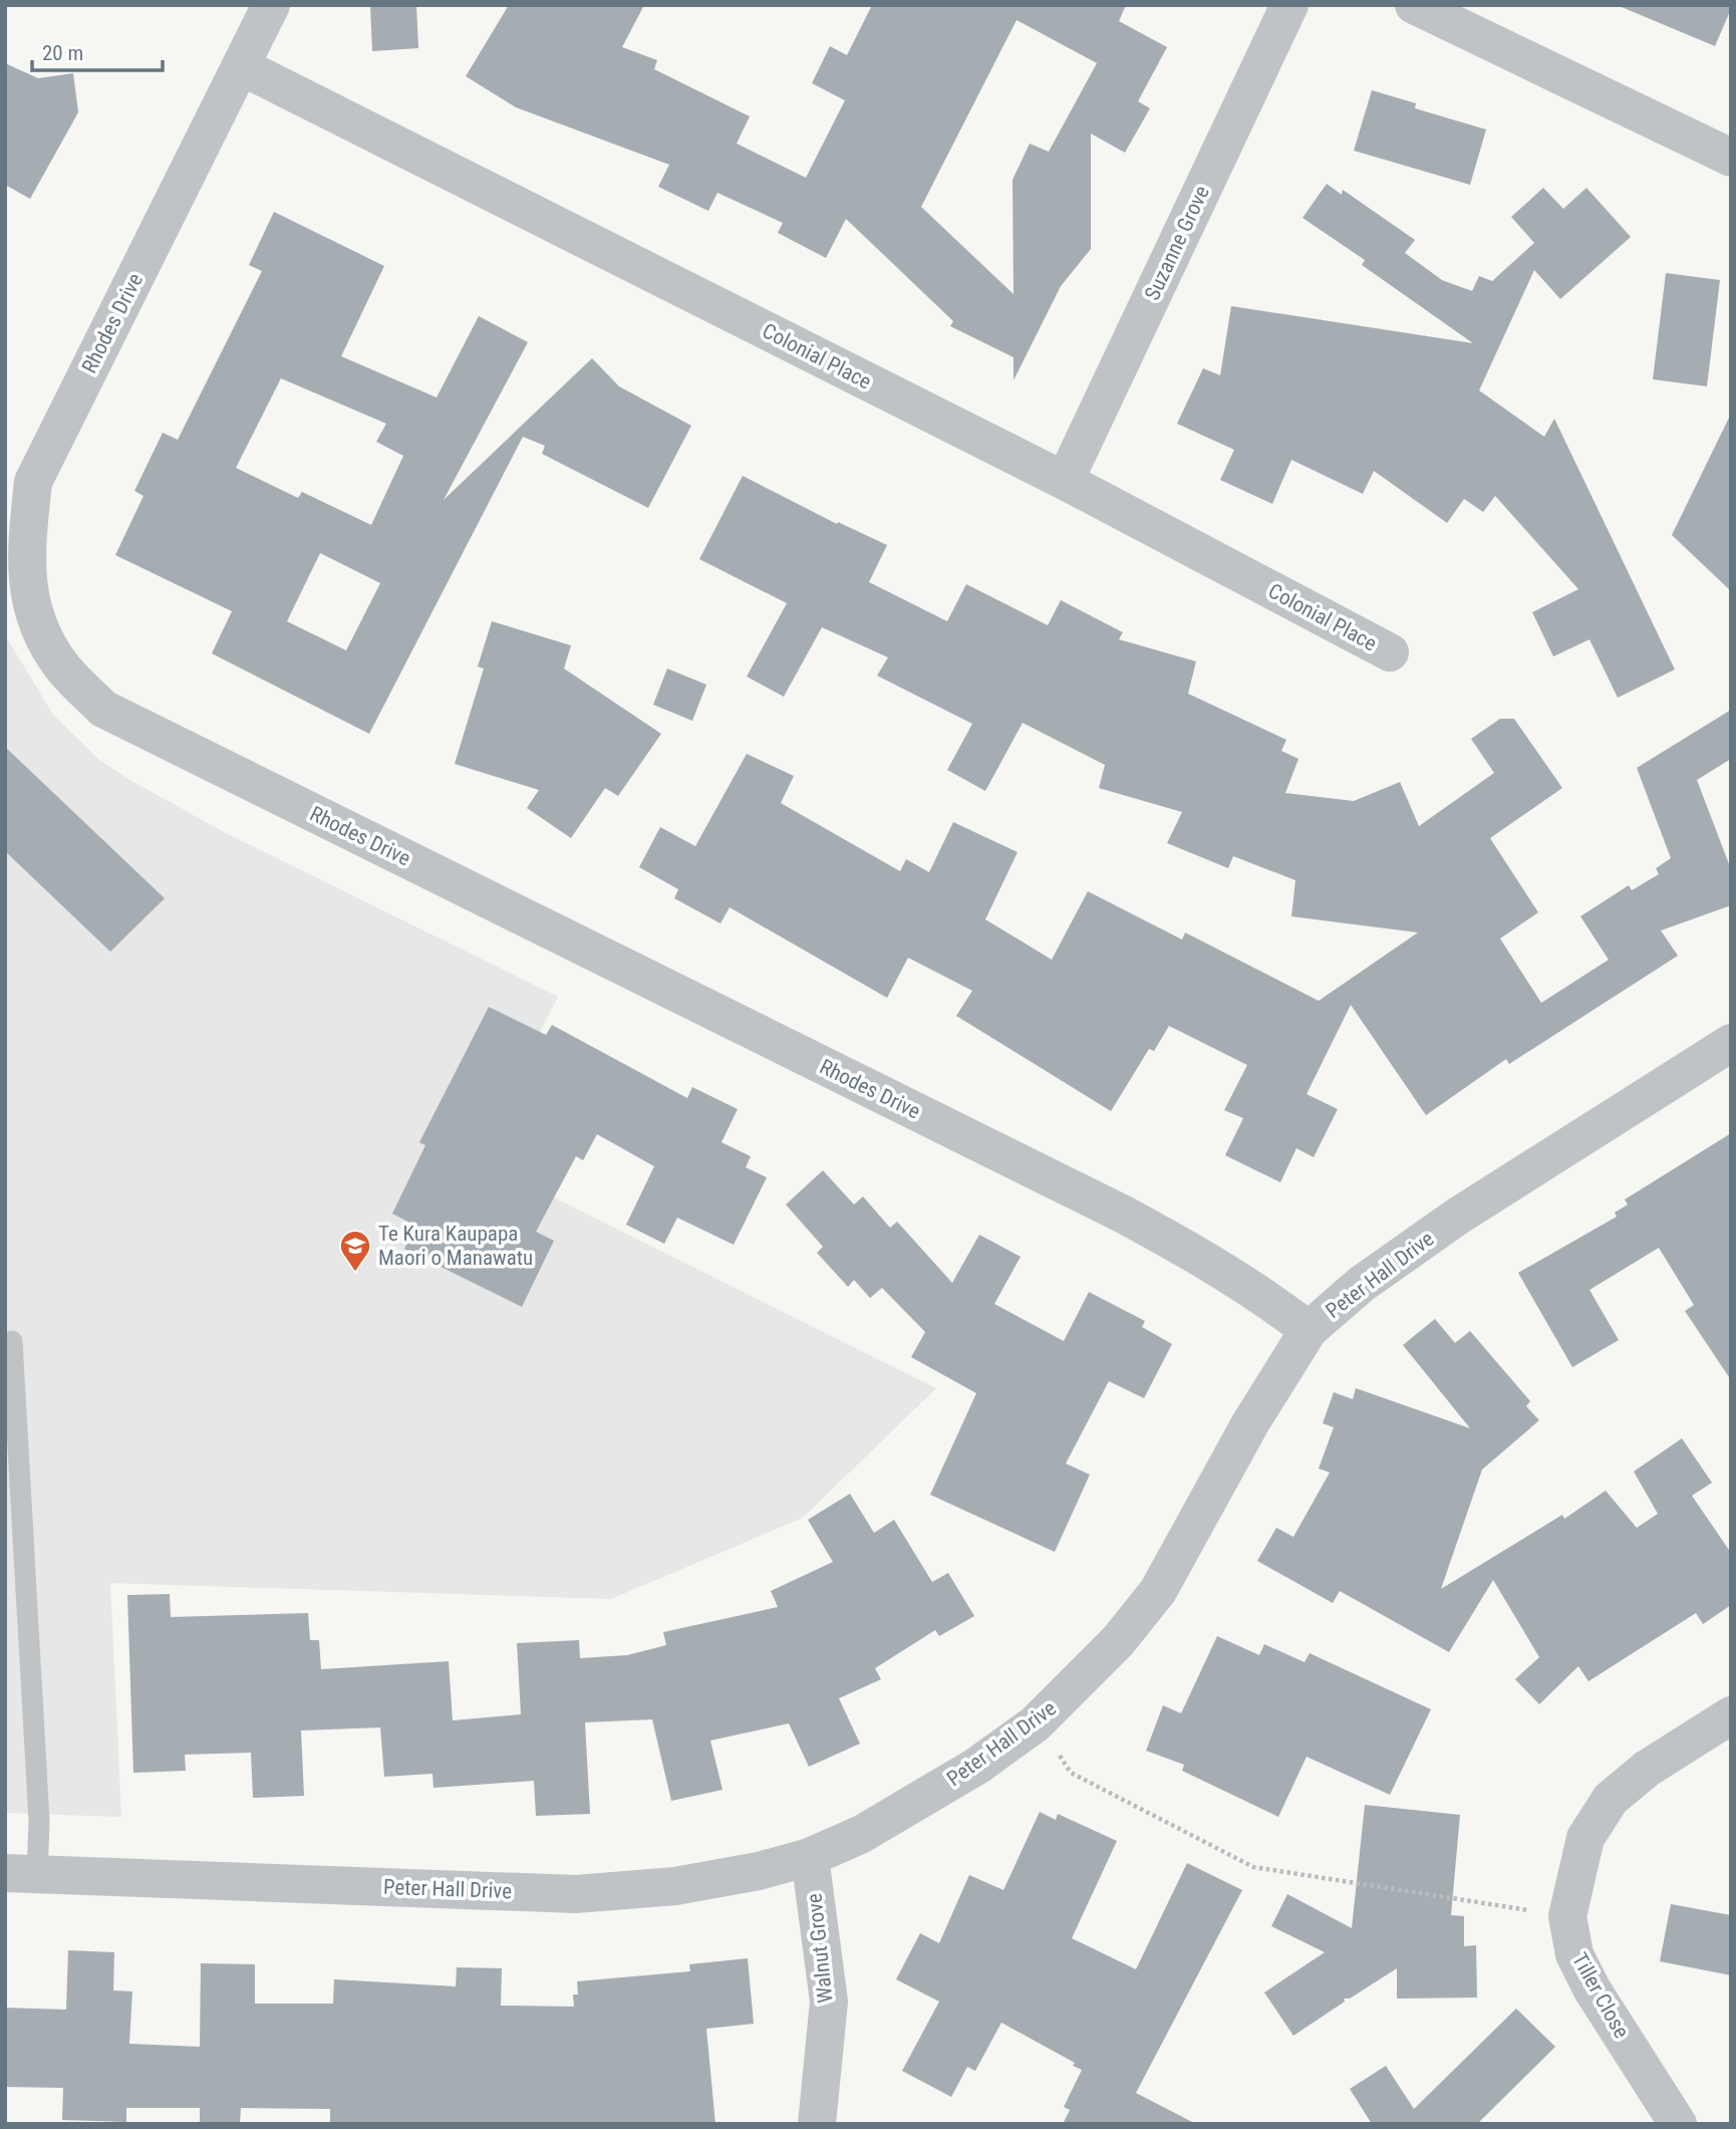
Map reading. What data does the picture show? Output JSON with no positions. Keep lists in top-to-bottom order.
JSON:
{
  "streets": {
    "street": [
      "Suzanne Grove",
      "Rhodes Drive",
      "Colonial Place",
      "Peter Hall Drive",
      "Walnut Grove",
      "Tiller Close"
    ]
  },
  "crossings": [
    ["Suzanne Grove", "Colonial Place"],
    ["Rhodes Drive", "Colonial Place"],
    ["Rhodes Drive", "Peter Hall Drive"],
    ["Peter Hall Drive", "Walnut Grove"]
  ],
  "places": {
    "school or university": ["Te Kura Kaupapa Maori o Manawatu"]
  },
  "scale_bar": "20 m"
}
